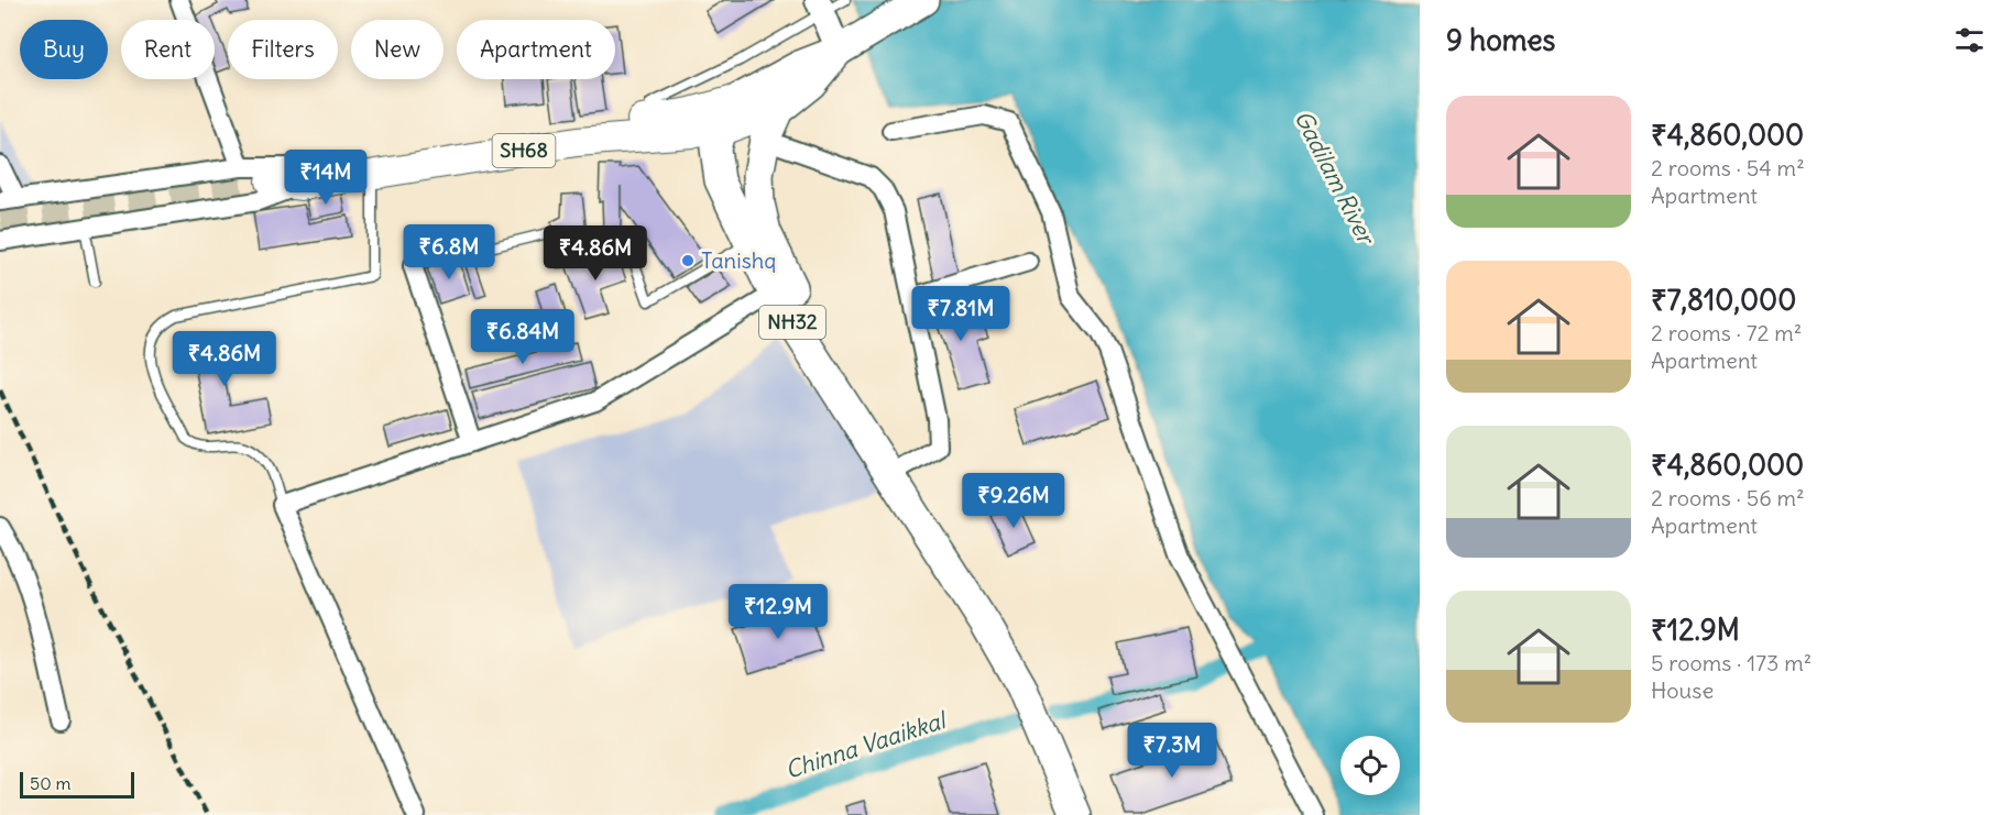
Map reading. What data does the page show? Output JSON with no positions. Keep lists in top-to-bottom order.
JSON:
{
  "streets": {
    "highway": ["NH32"],
    "main road": ["SH68"]
  },
  "crossings": [
    ["SH68", "NH32"]
  ],
  "water": ["Gadilam River", "Chinna Vaaikkal"],
  "places": ["Tanishq"],
  "scale_bar": "50 m",
  "page": {
    "heading": "9 homes",
    "chip": [
      "Buy",
      "Rent",
      "Filters",
      "New",
      "Apartment"
    ],
    "list": [
      {
        "name": "₹4,860,000",
        "note": "2 rooms · 54 m² · Apartment"
      },
      {
        "name": "₹7,810,000",
        "note": "2 rooms · 72 m² · Apartment"
      },
      {
        "name": "₹4,860,000",
        "note": "2 rooms · 56 m² · Apartment"
      },
      {
        "name": "₹12.9M",
        "note": "5 rooms · 173 m² · House"
      }
    ],
    "price": [
      "₹14M",
      "₹6.8M",
      "₹4.86M",
      "₹7.81M",
      "₹6.84M",
      "₹4.86M",
      "₹9.26M",
      "₹12.9M",
      "₹7.3M"
    ],
    "scale": "50 m"
  }
}
